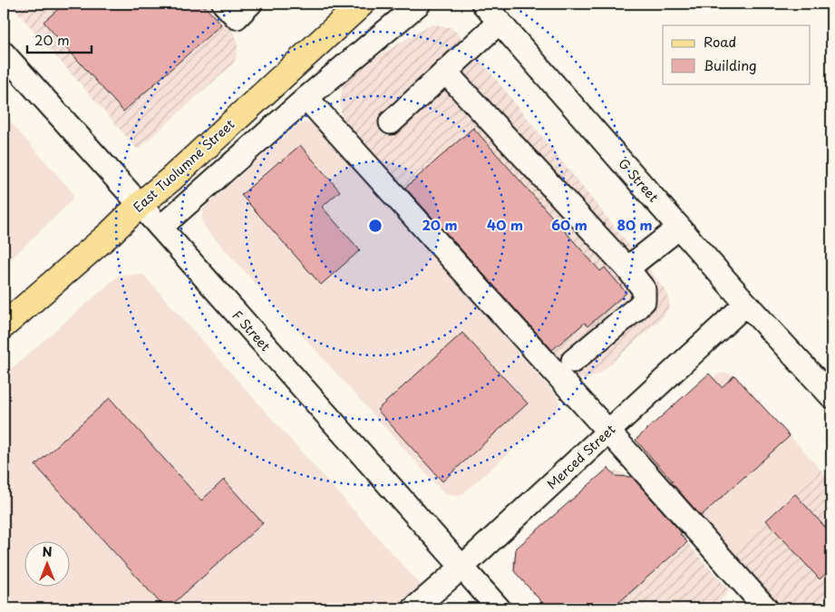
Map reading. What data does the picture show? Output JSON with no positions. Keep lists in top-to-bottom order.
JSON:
{
  "streets": {
    "main road": ["East Tuolumne Street"],
    "street": ["G Street", "F Street", "Merced Street"]
  },
  "crossings": [
    ["East Tuolumne Street", "F Street"],
    ["G Street", "Merced Street"],
    ["F Street", "Merced Street"]
  ],
  "legend": ["Road", "Building"],
  "scale_bar": "20 m",
  "north": "top",
  "rings": [
    "20 m",
    "40 m",
    "60 m",
    "80 m"
  ]
}
